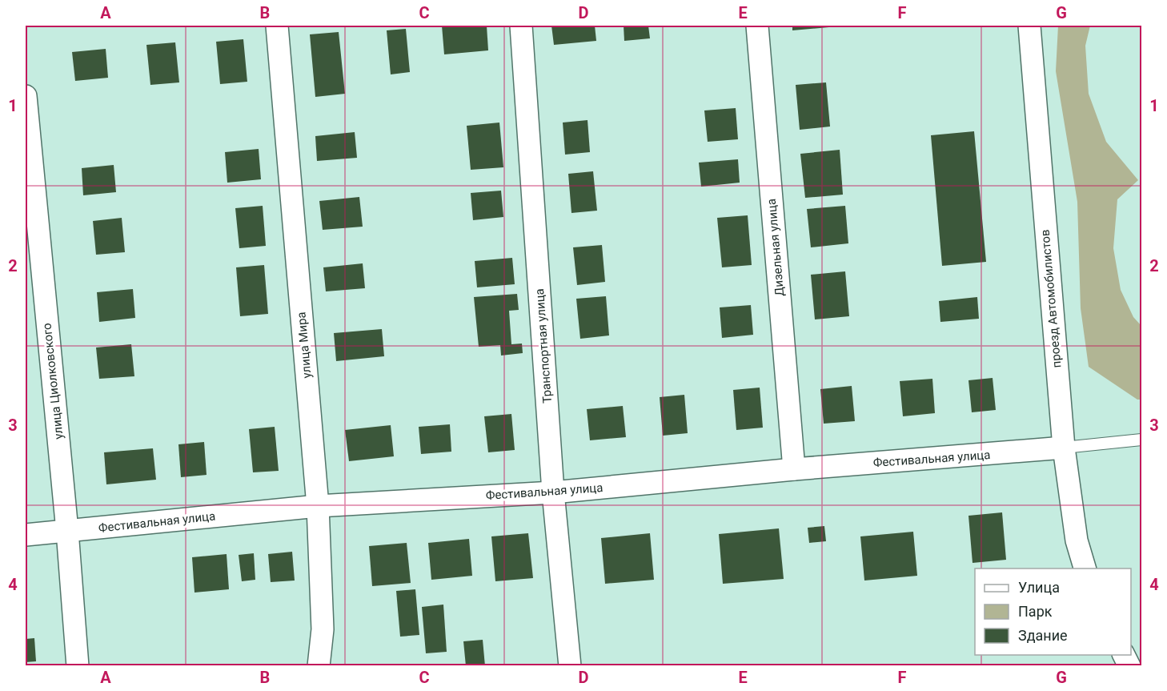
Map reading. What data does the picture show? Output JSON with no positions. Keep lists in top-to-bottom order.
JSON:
{
  "streets": {
    "street": [
      "Дизельная улица",
      "проезд Автомобилистов",
      "улица Мира",
      "Транспортная улица",
      "улица Циолковского",
      "Фестивальная улица"
    ]
  },
  "crossings": [
    ["Дизельная улица", "Фестивальная улица"],
    ["проезд Автомобилистов", "Фестивальная улица"],
    ["улица Мира", "Фестивальная улица"],
    ["Транспортная улица", "Фестивальная улица"],
    ["улица Циолковского", "Фестивальная улица"]
  ],
  "legend": ["Улица", "Парк", "Здание"],
  "grid": {
    "columns": [
      "A",
      "B",
      "C",
      "D",
      "E",
      "F",
      "G"
    ],
    "rows": [
      "1",
      "2",
      "3",
      "4"
    ]
  }
}
